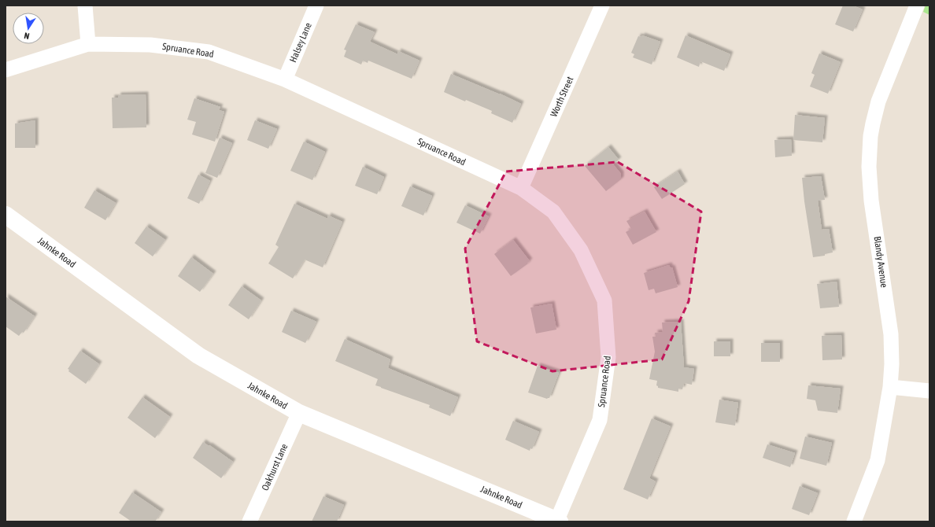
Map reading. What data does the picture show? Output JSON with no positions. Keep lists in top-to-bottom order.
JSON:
{
  "streets": {
    "main road": ["Jahnke Road"],
    "street": [
      "Halsey Lane",
      "Spruance Road",
      "Worth Street",
      "Blandy Avenue",
      "Oakhurst Lane"
    ]
  },
  "crossings": [
    ["Halsey Lane", "Spruance Road"],
    ["Spruance Road", "Worth Street"],
    ["Spruance Road", "Jahnke Road"],
    ["Jahnke Road", "Oakhurst Lane"]
  ],
  "north": "bottom"
}
